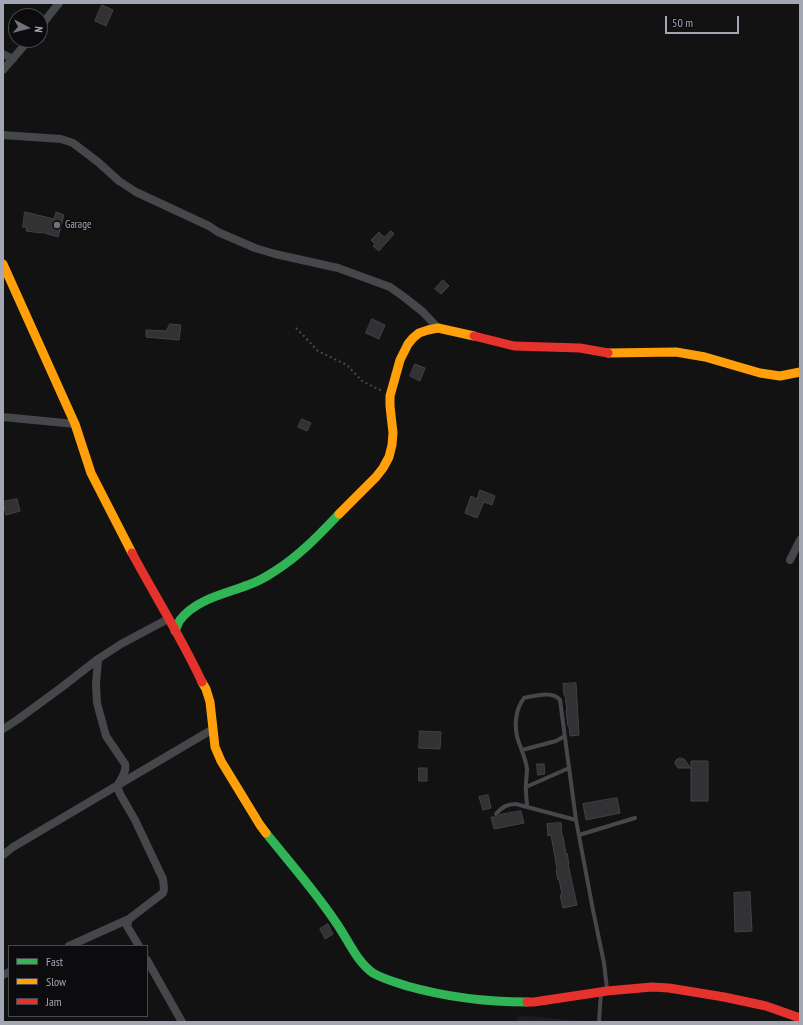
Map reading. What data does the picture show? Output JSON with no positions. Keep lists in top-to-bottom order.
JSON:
{
  "places": ["Garage"],
  "legend": ["Fast", "Slow", "Jam"],
  "scale_bar": "50 m",
  "north": "right"
}
